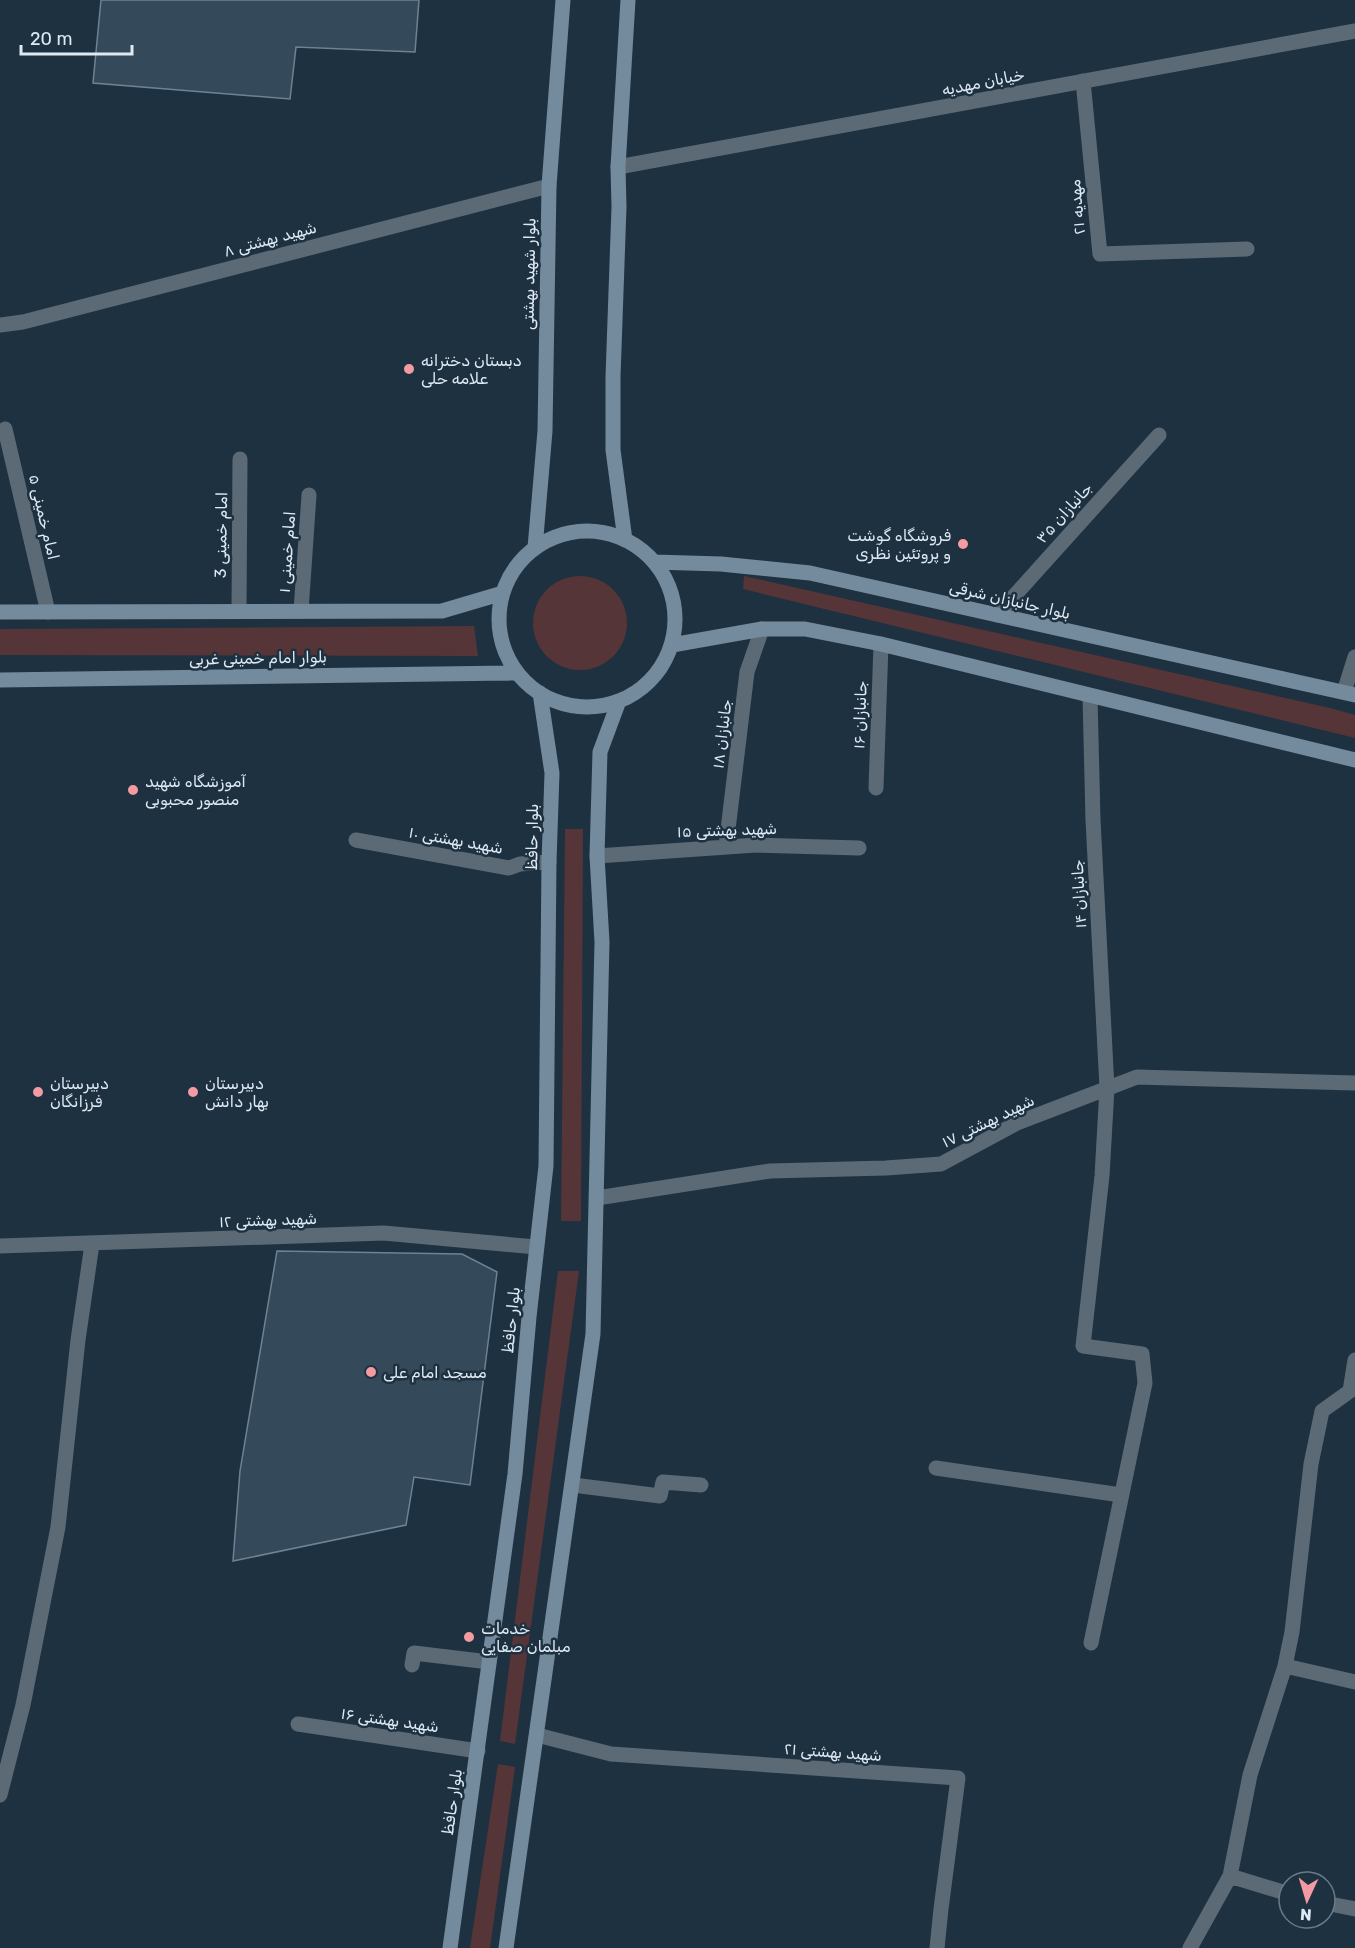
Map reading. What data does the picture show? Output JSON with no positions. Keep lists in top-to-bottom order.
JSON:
{
  "streets": {
    "main road": [
      "بلوار شهید بهشتی",
      "بلوار جانبازان شرقی",
      "بلوار امام خمینی غربی",
      "بلوار حافظ"
    ],
    "street": [
      "خیابان مهدیه",
      "مهدیه ۲۱",
      "شهید بهشتی ۸",
      "جانبازان ۳۵",
      "امام خمینی ۵",
      "امام خمینی 3",
      "امام خمینی ۱",
      "جانبازان ۱۶",
      "جانبازان ۱۸",
      "شهید بهشتی ۱۵",
      "شهید بهشتی ۱۰",
      "جانبازان ۱۴",
      "شهید بهشتی ۱۷",
      "شهید بهشتی ۱۲",
      "شهید بهشتی ۱۶",
      "شهید بهشتی ۲۱"
    ]
  },
  "crossings": [
    ["خیابان مهدیه", "مهدیه ۲۱"],
    ["شهید بهشتی ۸", "بلوار شهید بهشتی"],
    ["بلوار شهید بهشتی", "بلوار جانبازان شرقی"],
    ["بلوار شهید بهشتی", "بلوار امام خمینی غربی"],
    ["بلوار شهید بهشتی", "بلوار حافظ"],
    ["جانبازان ۳۵", "بلوار جانبازان شرقی"],
    ["بلوار جانبازان شرقی", "بلوار امام خمینی غربی"],
    ["بلوار جانبازان شرقی", "بلوار حافظ"],
    ["بلوار امام خمینی غربی", "بلوار حافظ"],
    ["جانبازان ۱۸", "شهید بهشتی ۱۵"],
    ["بلوار حافظ", "شهید بهشتی ۱۰"],
    ["بلوار حافظ", "شهید بهشتی ۱۲"],
    ["بلوار حافظ", "شهید بهشتی ۱۶"],
    ["جانبازان ۱۴", "شهید بهشتی ۱۷"]
  ],
  "places": [
    "دبستان دخترانه علامه حلی",
    "فروشگاه گوشت و پروتئین نظری",
    "آموزشگاه شهید منصور محبوبی",
    "دبیرستان فرزانگان",
    "دبیرستان بهار دانش",
    "مسجد امام علی",
    "خدمات مبلمان صفایی"
  ],
  "scale_bar": "20 m",
  "north": "bottom"
}
